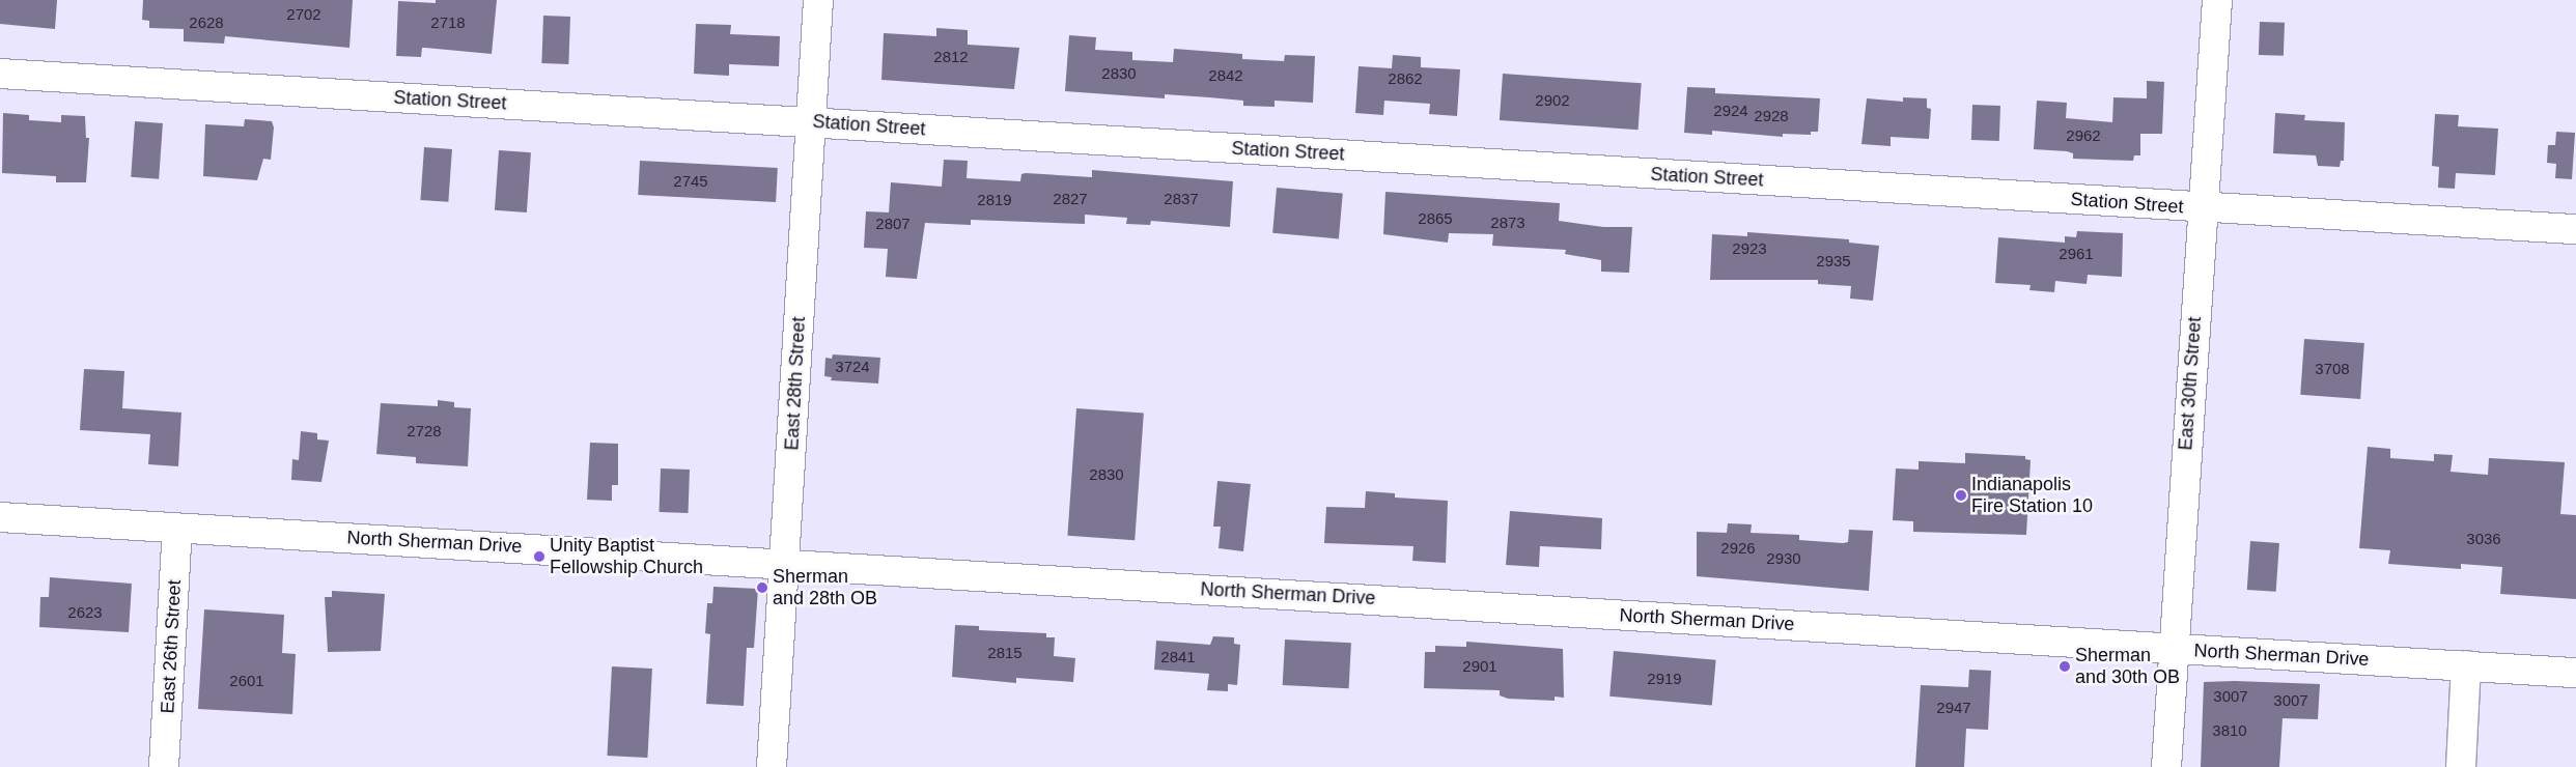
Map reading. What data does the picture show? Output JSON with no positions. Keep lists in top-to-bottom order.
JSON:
{
  "streets": {
    "street": [
      "Station Street",
      "East 28th Street",
      "East 30th Street",
      "North Sherman Drive",
      "East 26th Street"
    ]
  },
  "crossings": [
    ["Station Street", "East 28th Street"],
    ["Station Street", "East 30th Street"],
    ["East 28th Street", "North Sherman Drive"],
    ["East 30th Street", "North Sherman Drive"],
    ["North Sherman Drive", "East 26th Street"]
  ],
  "places": [
    "Indianapolis Fire Station 10",
    "Unity Baptist Fellowship Church",
    "Sherman and 28th OB",
    "Sherman and 30th OB"
  ],
  "house_numbers": [
    "2702",
    "2628",
    "2718",
    "2812",
    "2830",
    "2842",
    "2862",
    "2902",
    "2924",
    "2928",
    "2962",
    "2745",
    "2827",
    "2837",
    "2819",
    "2865",
    "2873",
    "2807",
    "2923",
    "2961",
    "2935",
    "3724",
    "3708",
    "2728",
    "2830",
    "3036",
    "2926",
    "2930",
    "2623",
    "2815",
    "2841",
    "2901",
    "2919",
    "2601",
    "3007",
    "3007",
    "2947",
    "3810"
  ]
}
